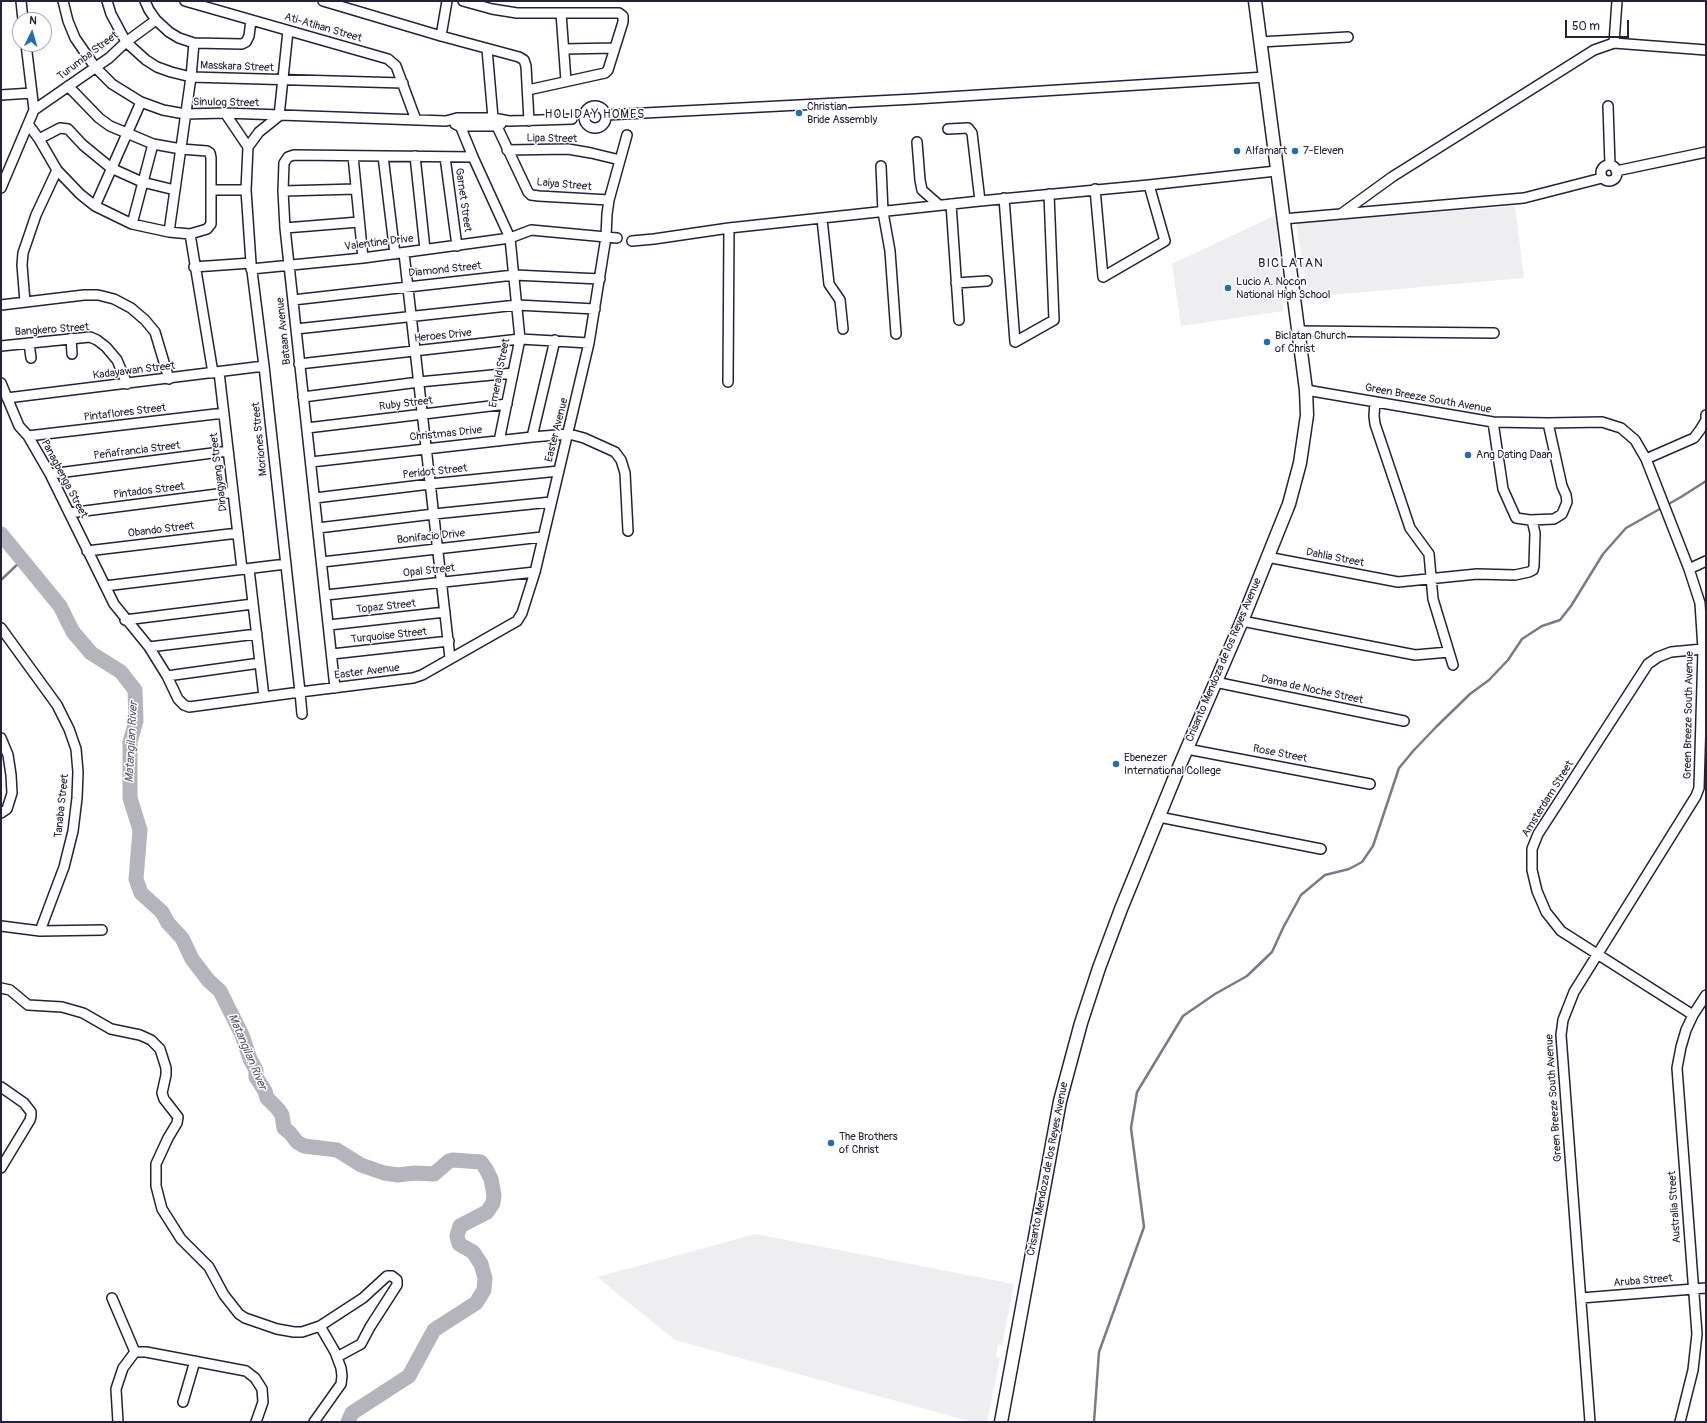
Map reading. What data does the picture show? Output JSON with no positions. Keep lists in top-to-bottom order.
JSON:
{
  "streets": {
    "main road": ["Crisanto Mendoza de los Reyes Avenue"],
    "street": [
      "Ati-Atihan Street",
      "Turumba Street",
      "Masskara Street",
      "Sinulog Street",
      "Lipa Street",
      "Laiya Street",
      "Garnet Street",
      "Valentine Drive",
      "Diamond Street",
      "Bangkero Street",
      "Bataan Avenue",
      "Heroes Drive",
      "Kadayawan Street",
      "Emerald Street",
      "Green Breeze South Avenue",
      "Ruby Street",
      "Pintaflores Street",
      "Easter Avenue",
      "Christmas Drive",
      "Moriones Street",
      "Peñafrancia Street",
      "Dinagyang Street",
      "Peridot Street",
      "Panagbenga Street",
      "Pintados Street",
      "Obando Street",
      "Bonifacio Drive",
      "Dahlia Street",
      "Opal Street",
      "Topaz Street",
      "Turquoise Street",
      "Dama de Noche Street",
      "Rose Street",
      "Amsterdam Street",
      "Tanaba Street",
      "Australia Street",
      "Aruba Street"
    ]
  },
  "crossings": [
    ["Ati-Atihan Street", "Masskara Street"],
    ["Ati-Atihan Street", "Sinulog Street"],
    ["Turumba Street", "Masskara Street"],
    ["Turumba Street", "Sinulog Street"],
    ["Lipa Street", "Laiya Street"],
    ["Lipa Street", "Easter Avenue"],
    ["Laiya Street", "Easter Avenue"],
    ["Garnet Street", "Valentine Drive"],
    ["Garnet Street", "Bataan Avenue"],
    ["Valentine Drive", "Bataan Avenue"],
    ["Valentine Drive", "Emerald Street"],
    ["Valentine Drive", "Moriones Street"],
    ["Valentine Drive", "Dinagyang Street"],
    ["Diamond Street", "Bataan Avenue"],
    ["Diamond Street", "Emerald Street"],
    ["Diamond Street", "Easter Avenue"],
    ["Bangkero Street", "Kadayawan Street"],
    ["Bataan Avenue", "Heroes Drive"],
    ["Bataan Avenue", "Ruby Street"],
    ["Bataan Avenue", "Easter Avenue"],
    ["Bataan Avenue", "Christmas Drive"],
    ["Bataan Avenue", "Peridot Street"],
    ["Bataan Avenue", "Bonifacio Drive"],
    ["Bataan Avenue", "Opal Street"],
    ["Bataan Avenue", "Topaz Street"],
    ["Bataan Avenue", "Turquoise Street"],
    ["Heroes Drive", "Emerald Street"],
    ["Heroes Drive", "Easter Avenue"],
    ["Kadayawan Street", "Moriones Street"],
    ["Kadayawan Street", "Dinagyang Street"],
    ["Kadayawan Street", "Panagbenga Street"],
    ["Emerald Street", "Ruby Street"],
    ["Emerald Street", "Christmas Drive"],
    ["Green Breeze South Avenue", "Crisanto Mendoza de los Reyes Avenue"],
    ["Green Breeze South Avenue", "Amsterdam Street"],
    ["Green Breeze South Avenue", "Aruba Street"],
    ["Pintaflores Street", "Dinagyang Street"],
    ["Pintaflores Street", "Panagbenga Street"],
    ["Easter Avenue", "Christmas Drive"],
    ["Easter Avenue", "Moriones Street"],
    ["Easter Avenue", "Peridot Street"],
    ["Easter Avenue", "Bonifacio Drive"],
    ["Easter Avenue", "Opal Street"],
    ["Peñafrancia Street", "Dinagyang Street"],
    ["Peñafrancia Street", "Panagbenga Street"],
    ["Dinagyang Street", "Panagbenga Street"],
    ["Dinagyang Street", "Pintados Street"],
    ["Dinagyang Street", "Obando Street"],
    ["Panagbenga Street", "Pintados Street"],
    ["Panagbenga Street", "Obando Street"],
    ["Dahlia Street", "Crisanto Mendoza de los Reyes Avenue"],
    ["Crisanto Mendoza de los Reyes Avenue", "Dama de Noche Street"],
    ["Crisanto Mendoza de los Reyes Avenue", "Rose Street"],
    ["Amsterdam Street", "Australia Street"],
    ["Australia Street", "Aruba Street"]
  ],
  "districts": ["HOLIDAY HOMES", "BICLATAN"],
  "water": ["Matangilan River"],
  "places": [
    "Christian Bride Assembly",
    "Alfamart",
    "7-Eleven",
    "Lucio A. Nocon National High School",
    "Biclatan Church of Christ",
    "Ang Dating Daan",
    "Ebenezer International College",
    "The Brothers of Christ"
  ],
  "scale_bar": "50 m",
  "north": "top"
}
